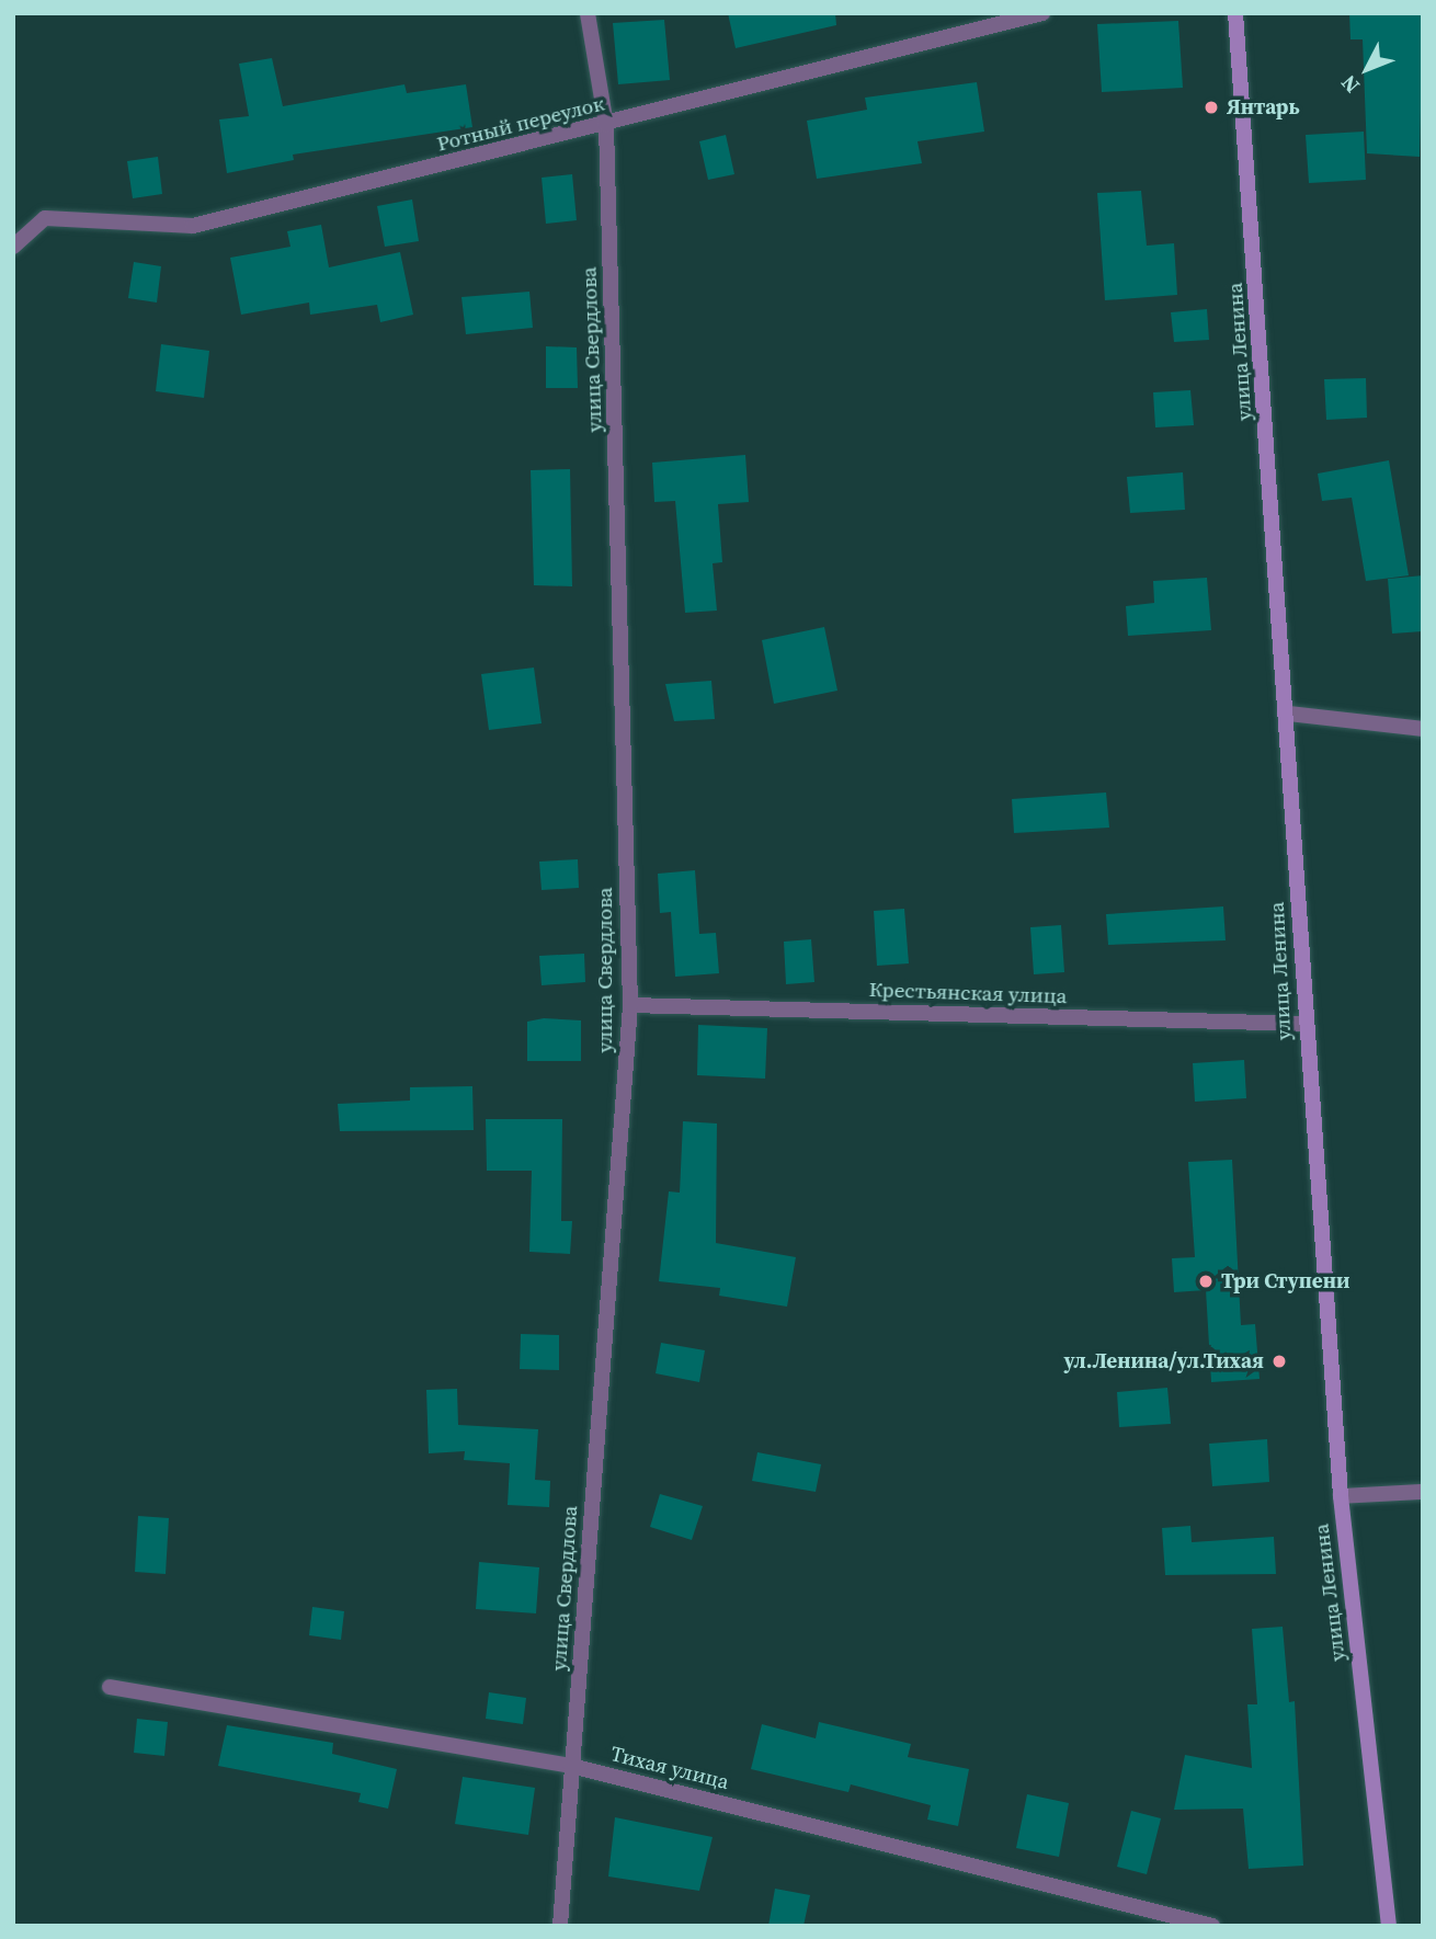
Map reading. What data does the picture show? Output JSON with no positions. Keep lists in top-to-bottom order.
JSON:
{
  "streets": {
    "main road": ["улица Ленина"],
    "street": [
      "Ротный переулок",
      "улица Свердлова",
      "Крестьянская улица",
      "Тихая улица"
    ]
  },
  "crossings": [
    ["Ротный переулок", "улица Свердлова"],
    ["улица Свердлова", "Крестьянская улица"],
    ["улица Свердлова", "Тихая улица"],
    ["улица Ленина", "Крестьянская улица"]
  ],
  "places": ["Янтарь", "Три Ступени", "ул.Ленина/ул.Тихая"],
  "north": "bottom left"
}
